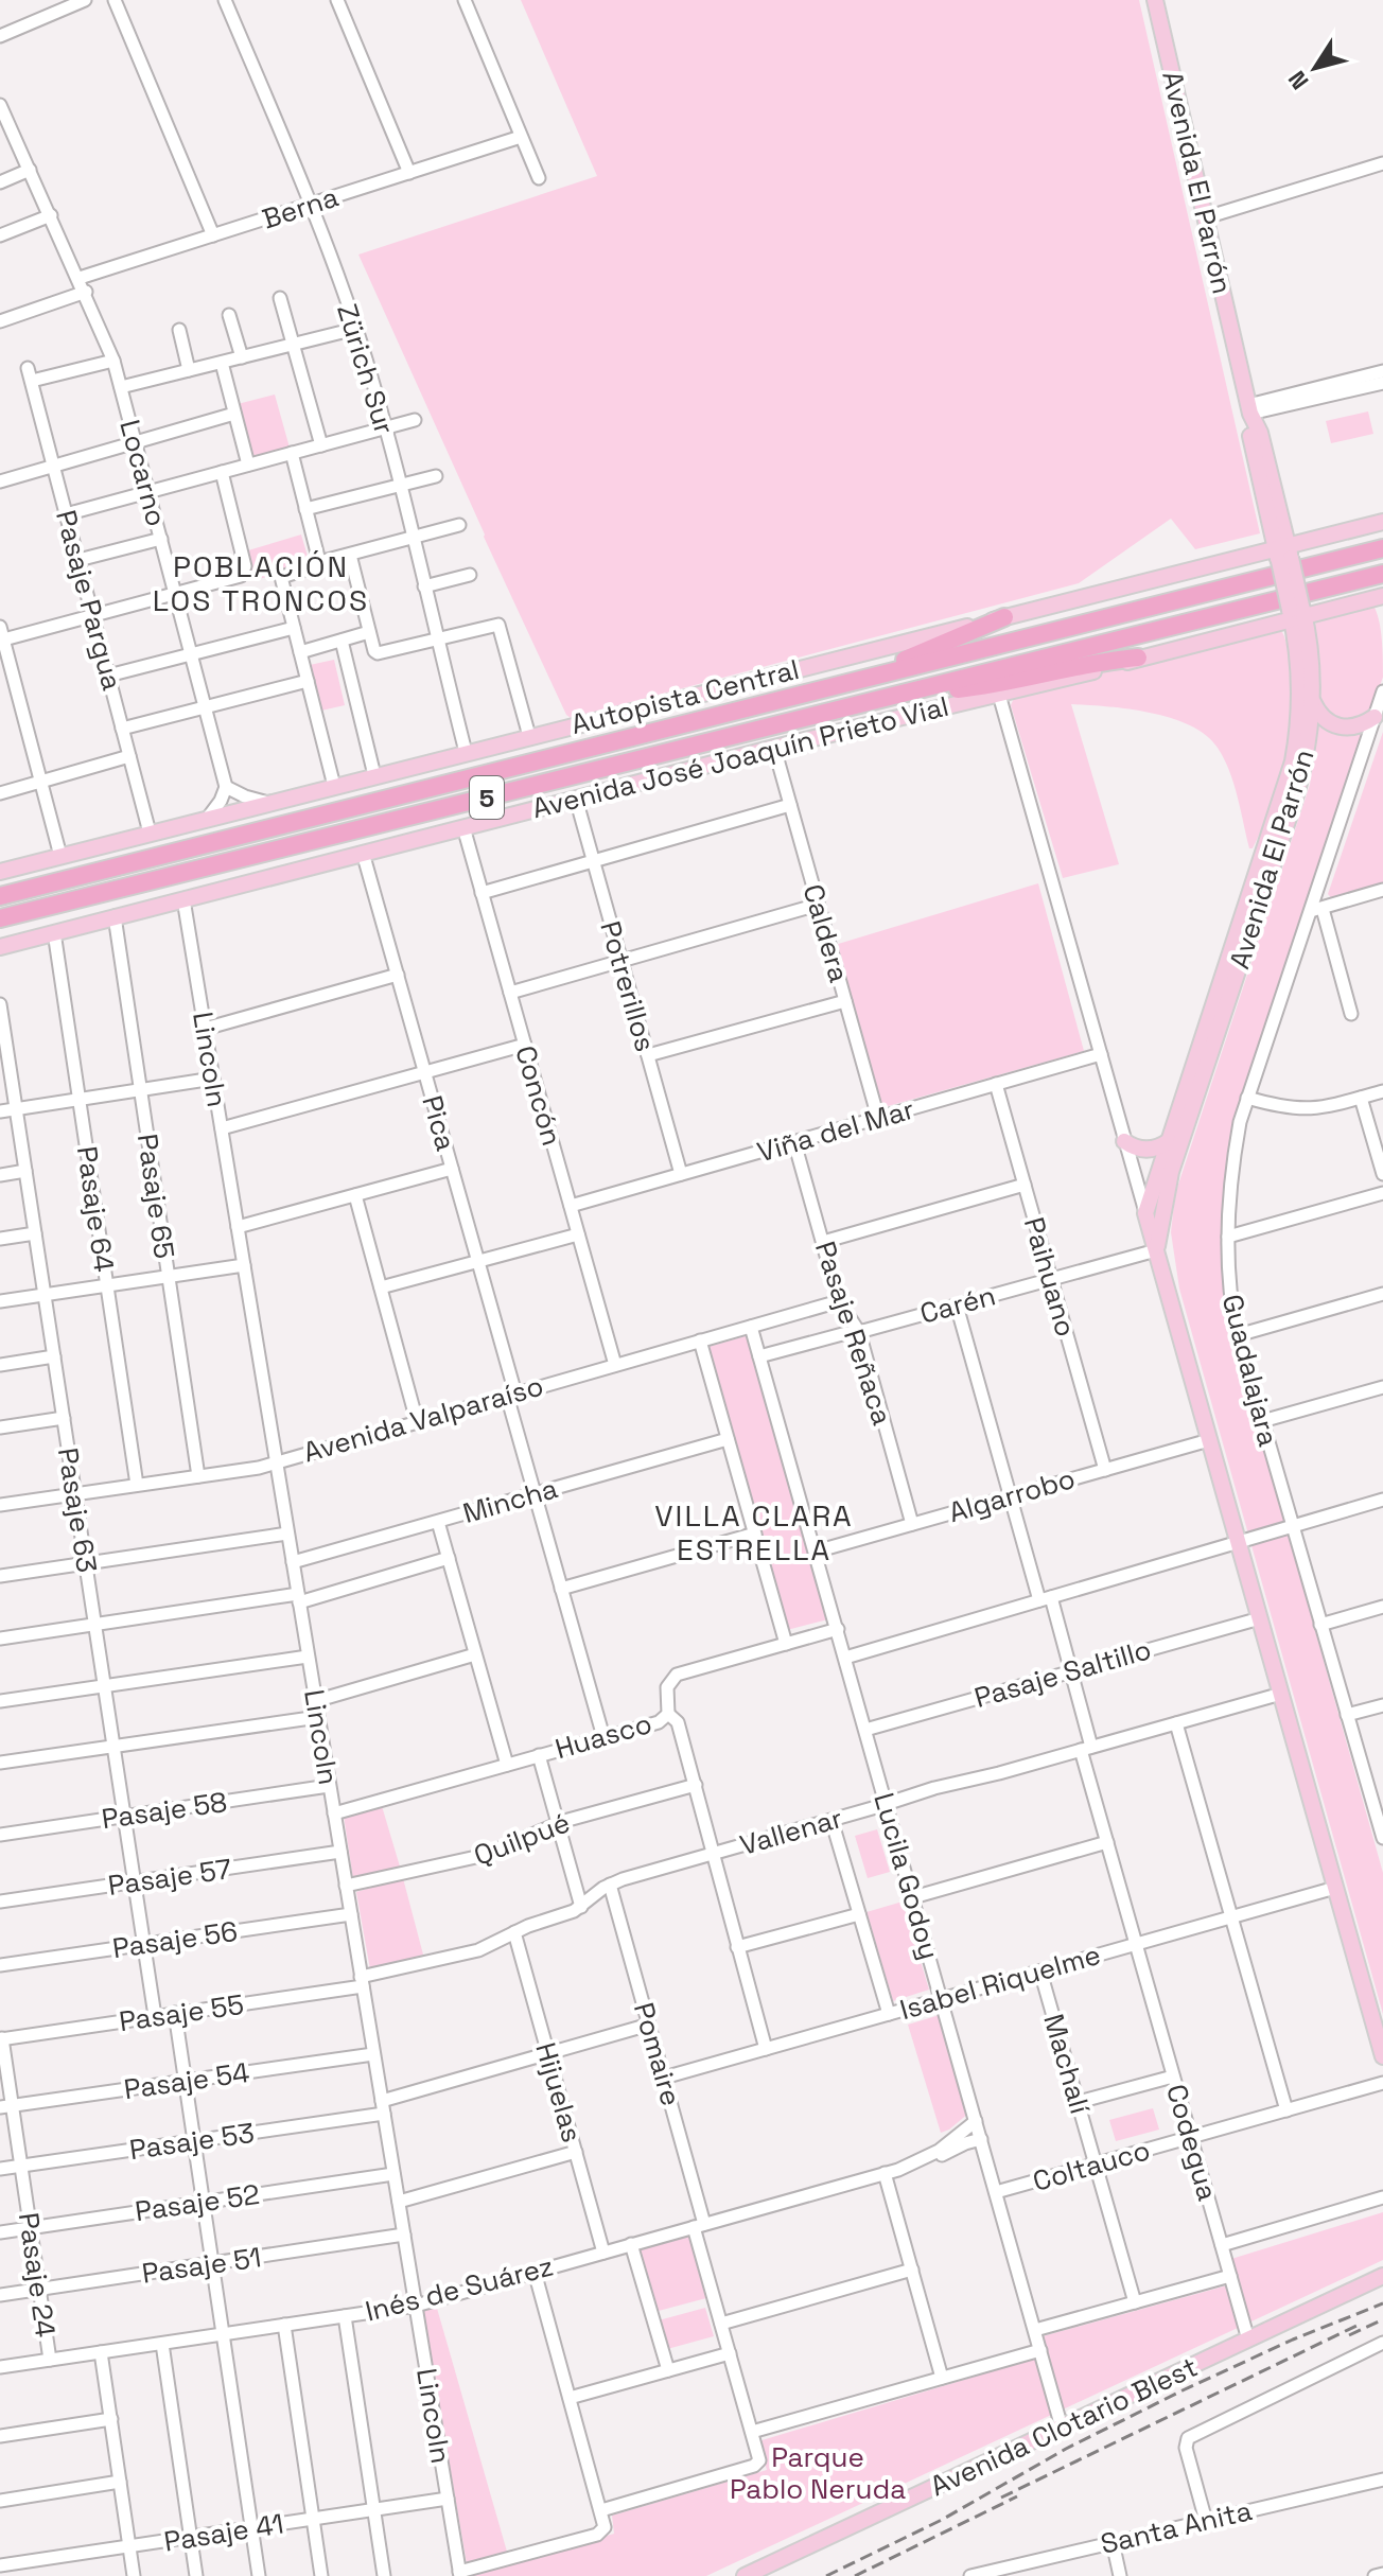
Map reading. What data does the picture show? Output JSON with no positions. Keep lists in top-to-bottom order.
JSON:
{
  "streets": {
    "highway": ["Autopista Central", "5"],
    "main road": ["Avenida El Parrón", "Avenida José Joaquín Prieto Vial", "Avenida Clotario Blest"],
    "street": [
      "Berna",
      "Zürich Sur",
      "Locarno",
      "Pasaje Pargua",
      "Caldera",
      "Potrerillos",
      "Lincoln",
      "Concón",
      "Pica",
      "Viña del Mar",
      "Pasaje 65",
      "Pasaje 64",
      "Paihuano",
      "Carén",
      "Pasaje Reñaca",
      "Guadalajara",
      "Avenida Valparaíso",
      "Algarrobo",
      "Mincha",
      "Pasaje 63",
      "Pasaje Saltillo",
      "Huasco",
      "Pasaje 58",
      "Vallenar",
      "Quilpué",
      "Lucila Godoy",
      "Pasaje 57",
      "Pasaje 56",
      "Isabel Riquelme",
      "Pasaje 55",
      "Pomaire",
      "Machalí",
      "Pasaje 54",
      "Hijuelas",
      "Pasaje 53",
      "Codegua",
      "Coltauco",
      "Pasaje 52",
      "Pasaje 51",
      "Pasaje 24",
      "Inés de Suárez",
      "Santa Anita",
      "Pasaje 41"
    ]
  },
  "crossings": [
    ["Avenida El Parrón", "Avenida José Joaquín Prieto Vial"],
    ["Avenida El Parrón", "Carén"],
    ["Berna", "Zürich Sur"],
    ["Berna", "Locarno"],
    ["Avenida José Joaquín Prieto Vial", "Caldera"],
    ["Avenida José Joaquín Prieto Vial", "Potrerillos"],
    ["Avenida José Joaquín Prieto Vial", "Lincoln"],
    ["Avenida José Joaquín Prieto Vial", "Concón"],
    ["Avenida José Joaquín Prieto Vial", "Pica"],
    ["Avenida José Joaquín Prieto Vial", "Pasaje 65"],
    ["Avenida José Joaquín Prieto Vial", "Pasaje 64"],
    ["Caldera", "Viña del Mar"],
    ["Potrerillos", "Viña del Mar"],
    ["Lincoln", "Avenida Valparaíso"],
    ["Lincoln", "Mincha"],
    ["Lincoln", "Huasco"],
    ["Lincoln", "Pasaje 58"],
    ["Lincoln", "Vallenar"],
    ["Lincoln", "Quilpué"],
    ["Lincoln", "Pasaje 57"],
    ["Lincoln", "Pasaje 56"],
    ["Lincoln", "Pasaje 55"],
    ["Lincoln", "Pasaje 54"],
    ["Lincoln", "Pasaje 53"],
    ["Lincoln", "Pasaje 52"],
    ["Lincoln", "Pasaje 51"],
    ["Lincoln", "Inés de Suárez"],
    ["Lincoln", "Pasaje 41"],
    ["Concón", "Viña del Mar"],
    ["Concón", "Avenida Valparaíso"],
    ["Pica", "Avenida Valparaíso"],
    ["Pica", "Mincha"],
    ["Pica", "Huasco"],
    ["Viña del Mar", "Paihuano"],
    ["Viña del Mar", "Pasaje Reñaca"],
    ["Pasaje 65", "Avenida Valparaíso"],
    ["Pasaje 64", "Avenida Valparaíso"],
    ["Paihuano", "Carén"],
    ["Paihuano", "Algarrobo"],
    ["Carén", "Pasaje Reñaca"],
    ["Carén", "Lucila Godoy"],
    ["Carén", "Codegua"],
    ["Pasaje Reñaca", "Avenida Valparaíso"],
    ["Pasaje Reñaca", "Algarrobo"],
    ["Avenida Valparaíso", "Pasaje 63"],
    ["Avenida Valparaíso", "Lucila Godoy"],
    ["Algarrobo", "Lucila Godoy"],
    ["Algarrobo", "Codegua"],
    ["Pasaje 63", "Pasaje 58"],
    ["Pasaje 63", "Pasaje 57"],
    ["Pasaje 63", "Pasaje 56"],
    ["Pasaje 63", "Pasaje 55"],
    ["Pasaje Saltillo", "Lucila Godoy"],
    ["Pasaje Saltillo", "Codegua"],
    ["Huasco", "Lucila Godoy"],
    ["Vallenar", "Lucila Godoy"],
    ["Vallenar", "Pasaje 55"],
    ["Vallenar", "Pomaire"],
    ["Vallenar", "Hijuelas"],
    ["Vallenar", "Codegua"],
    ["Lucila Godoy", "Isabel Riquelme"],
    ["Lucila Godoy", "Coltauco"],
    ["Lucila Godoy", "Inés de Suárez"],
    ["Lucila Godoy", "Avenida Clotario Blest"],
    ["Isabel Riquelme", "Pomaire"],
    ["Isabel Riquelme", "Machalí"],
    ["Isabel Riquelme", "Codegua"],
    ["Pasaje 55", "Pasaje 24"],
    ["Pomaire", "Pasaje 53"],
    ["Pomaire", "Inés de Suárez"],
    ["Machalí", "Coltauco"],
    ["Pasaje 54", "Pasaje 24"],
    ["Hijuelas", "Pasaje 53"],
    ["Hijuelas", "Inés de Suárez"],
    ["Pasaje 53", "Pasaje 24"],
    ["Codegua", "Coltauco"],
    ["Codegua", "Avenida Clotario Blest"],
    ["Pasaje 52", "Pasaje 24"],
    ["Pasaje 51", "Pasaje 24"],
    ["Pasaje 24", "Inés de Suárez"]
  ],
  "districts": ["POBLACIÓN LOS TRONCOS", "VILLA CLARA ESTRELLA"],
  "parks": ["Parque Pablo Neruda"],
  "north": "bottom left"
}
